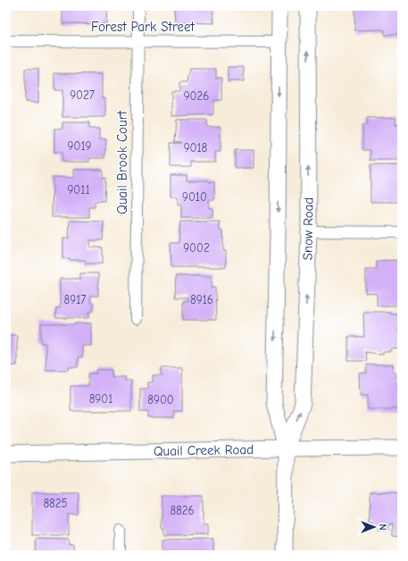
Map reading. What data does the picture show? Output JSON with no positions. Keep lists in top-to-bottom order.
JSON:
{
  "streets": {
    "main road": ["Snow Road", "Quail Creek Road"],
    "street": ["Forest Park Street", "Quail Brook Court"]
  },
  "crossings": [
    ["Forest Park Street", "Quail Brook Court"],
    ["Forest Park Street", "Snow Road"],
    ["Snow Road", "Quail Creek Road"]
  ],
  "house_numbers": [
    "9027",
    "9026",
    "9019",
    "9018",
    "9011",
    "9010",
    "9002",
    "8917",
    "8916",
    "8901",
    "8900",
    "8825",
    "8826"
  ],
  "north": "right"
}
